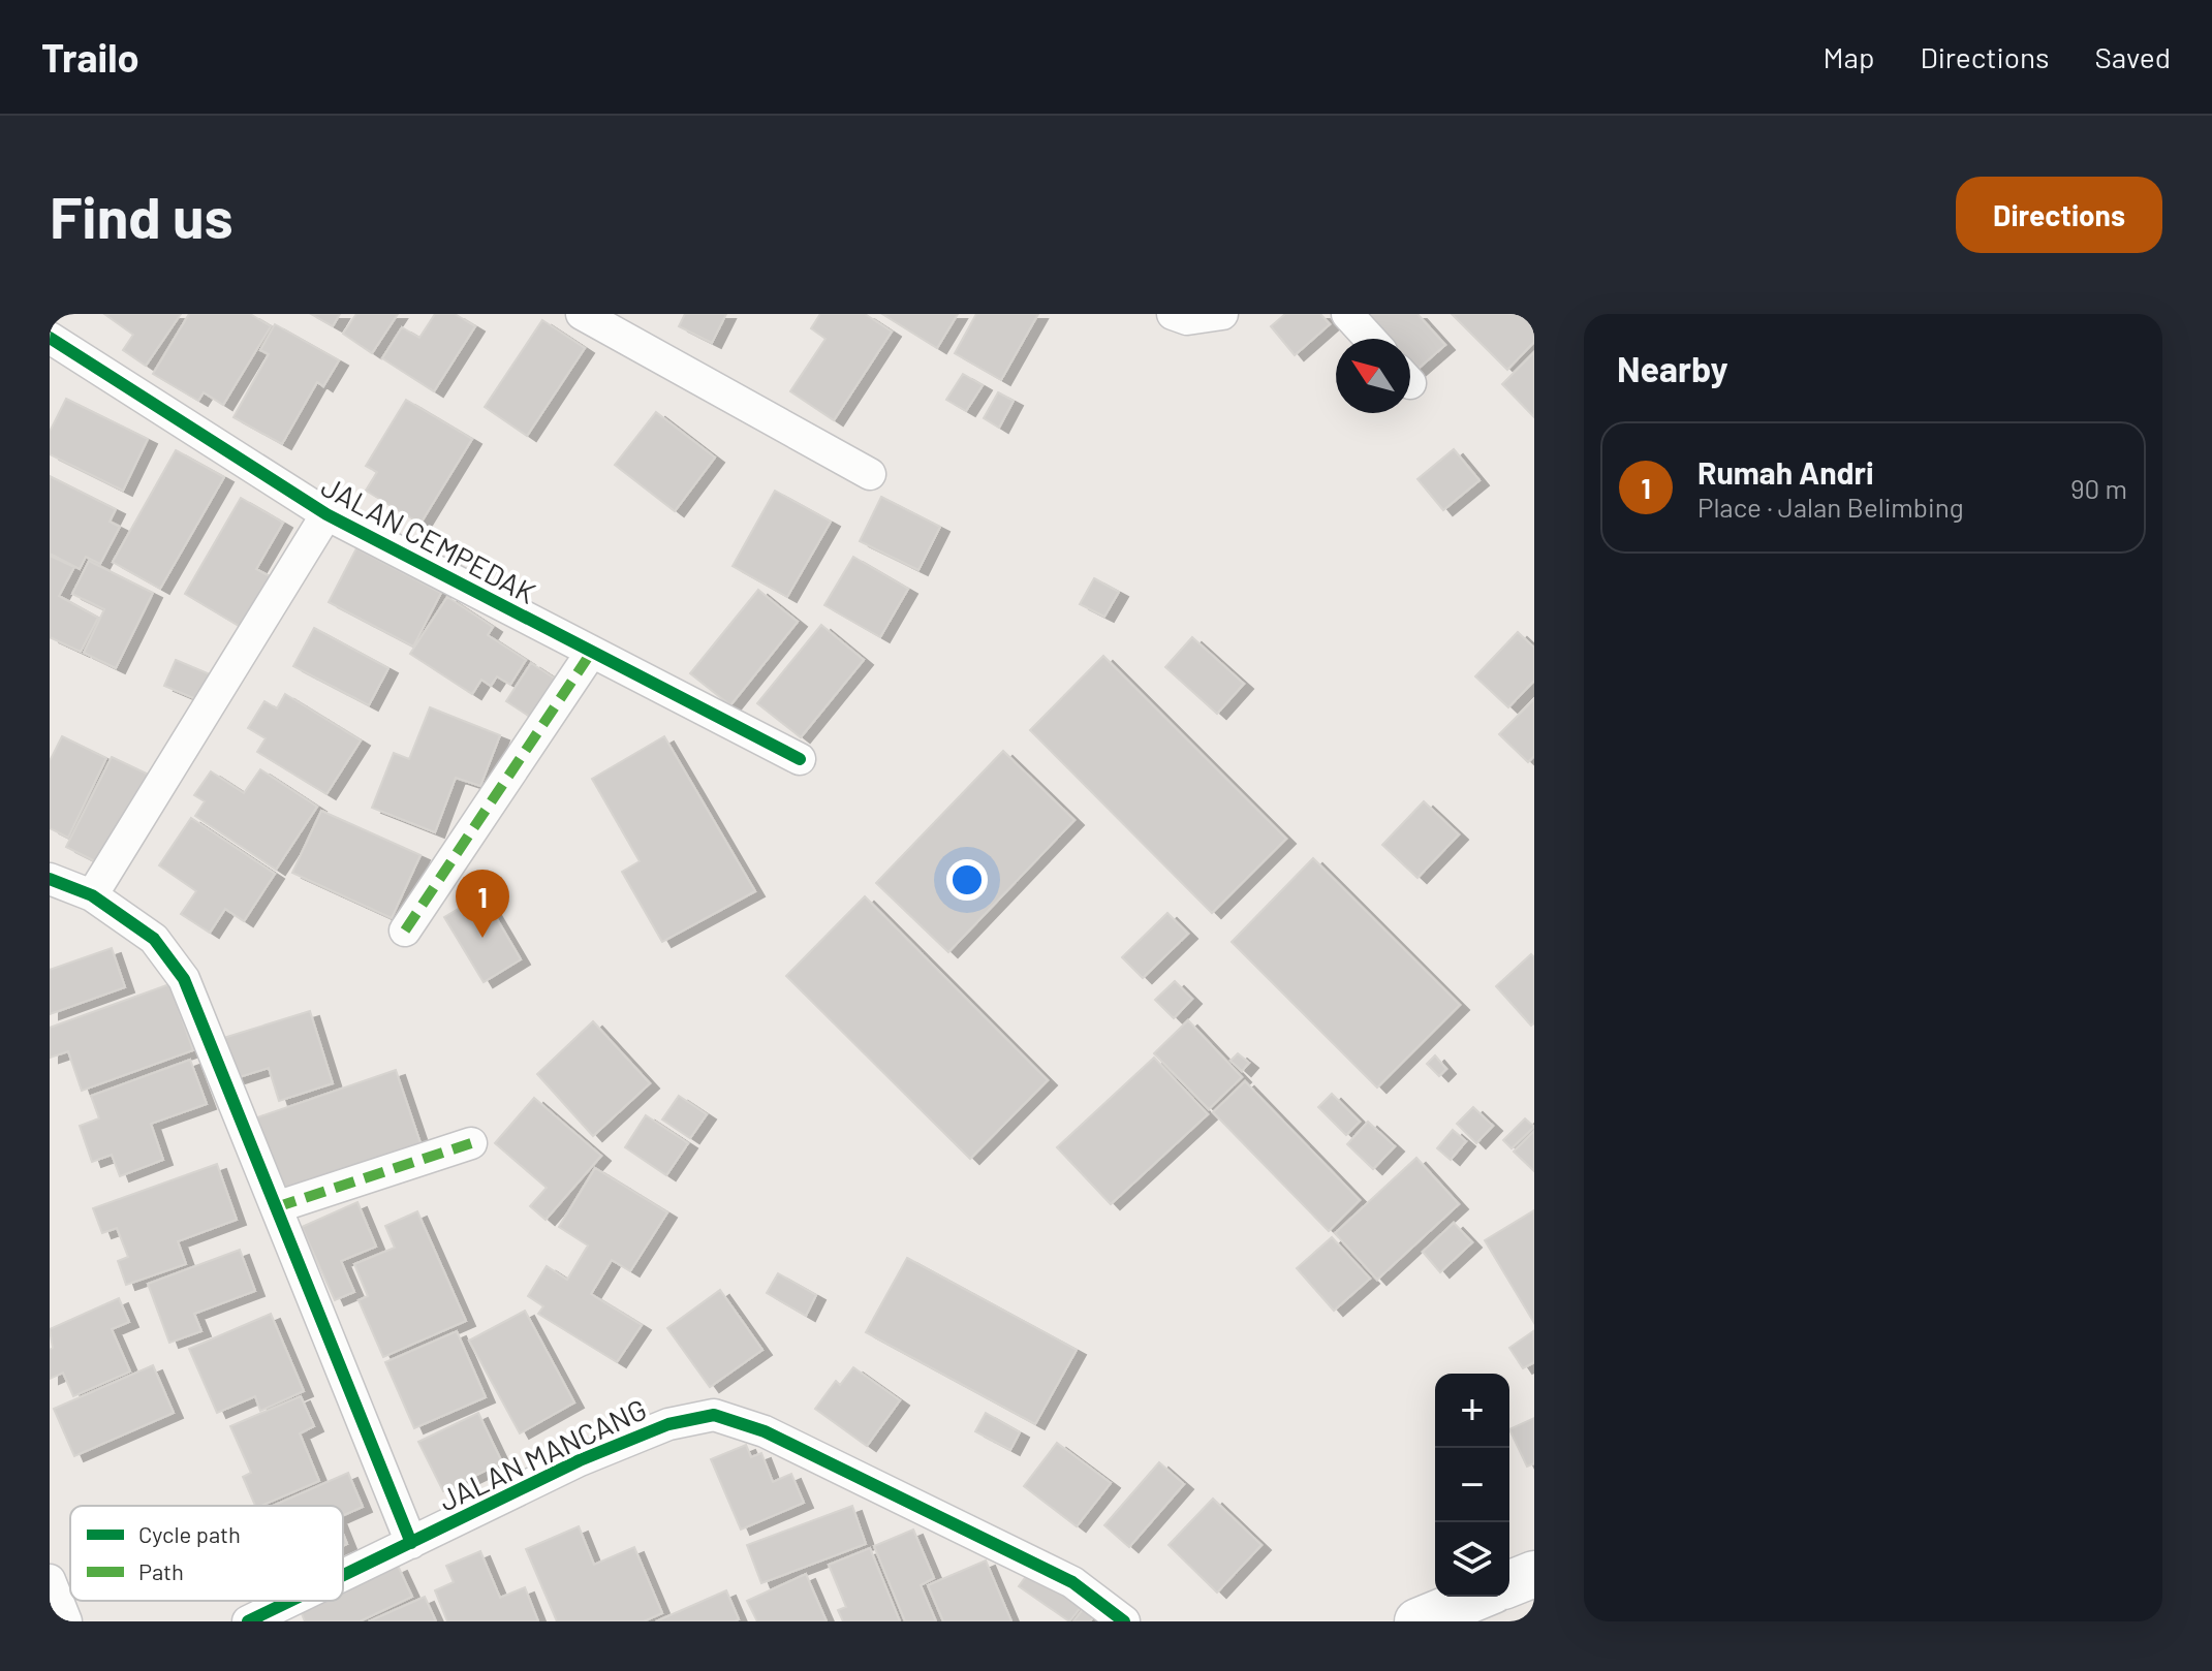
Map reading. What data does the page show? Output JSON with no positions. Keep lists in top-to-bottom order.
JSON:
{
  "streets": {
    "street": ["JALAN CEMPEDAK", "JALAN MANCANG"]
  },
  "legend": ["Cycle path", "Path"],
  "north": "top left",
  "page": {
    "header": "Trailo",
    "nav": ["Map", "Directions", "Saved"],
    "buttons": "Directions",
    "title": "Find us",
    "heading": "Nearby",
    "list": [
      {
        "mark": "1",
        "name": "Rumah Andri",
        "note": "Place · Jalan Belimbing",
        "value": "90 m"
      }
    ],
    "pins": "1",
    "map_buttons": ["+", "−"]
  }
}
